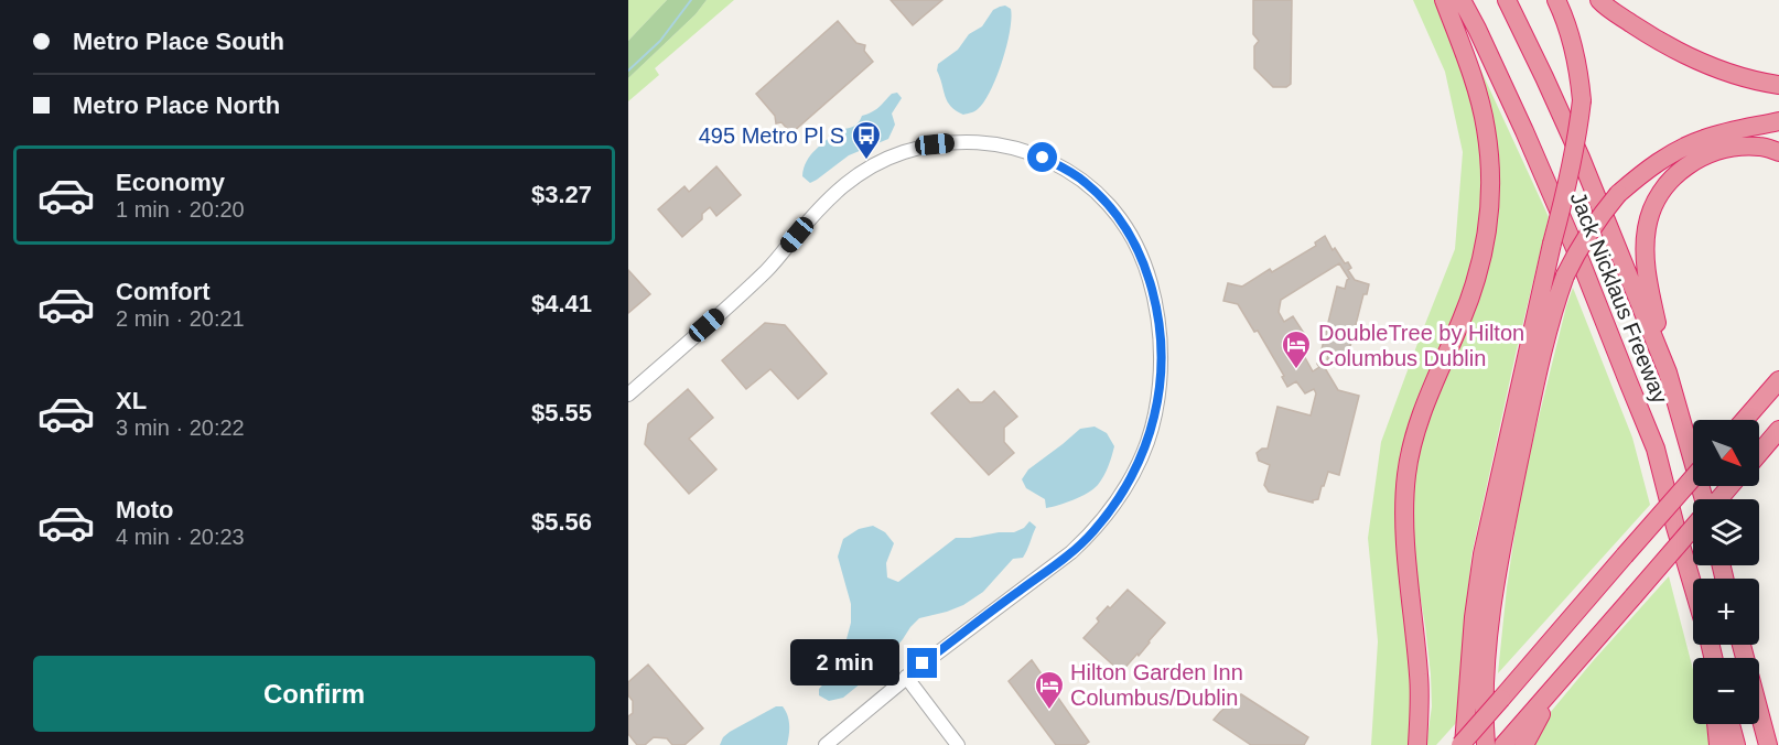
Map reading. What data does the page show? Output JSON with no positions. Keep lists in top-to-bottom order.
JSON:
{
  "streets": {
    "highway": ["Jack Nicklaus Freeway"]
  },
  "places": {
    "bus stop": ["495 Metro Pl S"],
    "hotel": ["DoubleTree by Hilton Columbus Dublin", "Hilton Garden Inn Columbus/Dublin"]
  },
  "north": "bottom right",
  "page": {
    "banner": ["Metro Place South", "Metro Place North"],
    "list": [
      {
        "name": "Economy",
        "note": "1 min · 20:20",
        "value": "$3.27"
      },
      {
        "name": "Comfort",
        "note": "2 min · 20:21",
        "value": "$4.41"
      },
      {
        "name": "XL",
        "note": "3 min · 20:22",
        "value": "$5.55"
      },
      {
        "name": "Moto",
        "note": "4 min · 20:23",
        "value": "$5.56"
      }
    ],
    "map_buttons": ["+", "−"],
    "bubble": "2 min",
    "buttons": "Confirm"
  }
}
